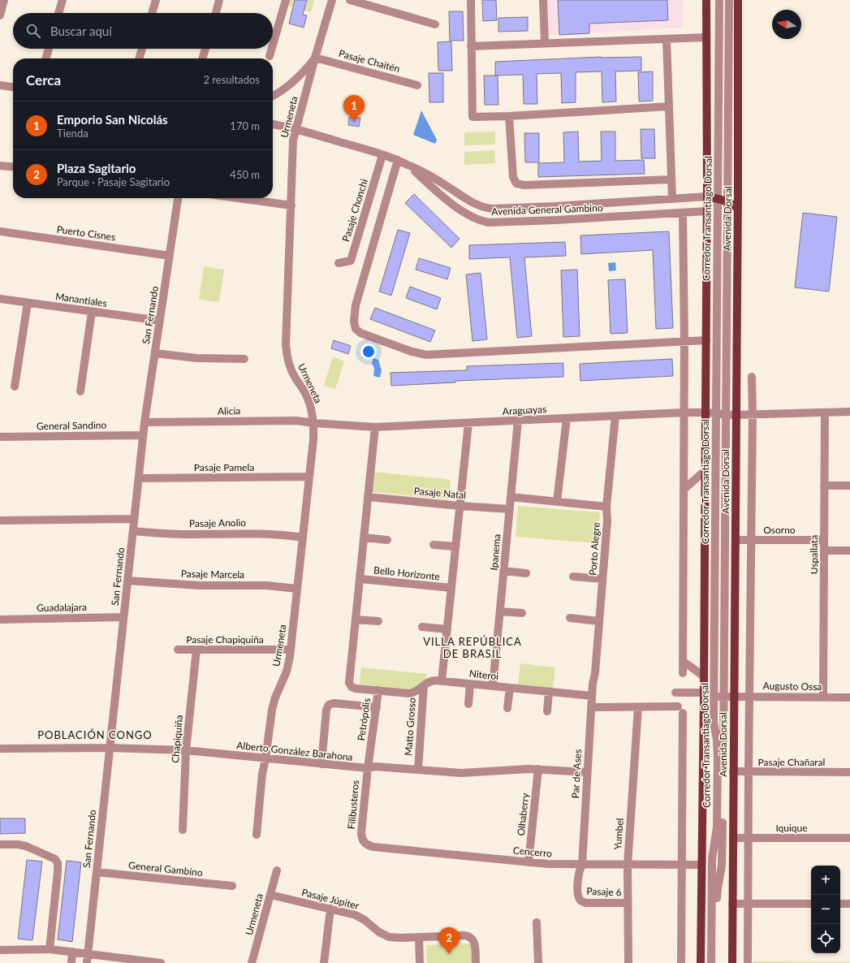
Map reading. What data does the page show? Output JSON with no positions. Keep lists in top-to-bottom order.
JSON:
{
  "streets": {
    "main road": ["Avenida Dorsal"],
    "street": [
      "Pasaje Chaitén",
      "Urmeneta",
      "Avenida General Gambino",
      "Pasaje Chonchi",
      "Corredor Transantiago Dorsal",
      "Puerto Cisnes",
      "Manantiales",
      "San Fernando",
      "Araguayas",
      "Alicia",
      "General Sandino",
      "Pasaje Pamela",
      "Pasaje Natal",
      "Pasaje Anolio",
      "Osorno",
      "Porto Alegre",
      "Ipanema",
      "Uspallata",
      "Bello Horizonte",
      "Pasaje Marcela",
      "Guadalajara",
      "Pasaje Chapiquiña",
      "Niteroi",
      "Augusto Ossa",
      "Petrópolis",
      "Matto Grosso",
      "Chapiquiña",
      "Alberto González Barahona",
      "Pasaje Chañaral",
      "Par de Ases",
      "Filibusteros",
      "Olhaberry",
      "Iquique",
      "Yumbel",
      "Cencerro",
      "General Gambino",
      "Pasaje 6",
      "Pasaje Júpiter"
    ]
  },
  "crossings": [
    ["Pasaje Chaitén", "Urmeneta"],
    ["Urmeneta", "Avenida General Gambino"],
    ["Urmeneta", "Araguayas"],
    ["Urmeneta", "Alicia"],
    ["Urmeneta", "Pasaje Pamela"],
    ["Urmeneta", "Pasaje Anolio"],
    ["Urmeneta", "Pasaje Marcela"],
    ["Urmeneta", "Pasaje Chapiquiña"],
    ["Urmeneta", "Alberto González Barahona"],
    ["Urmeneta", "Pasaje Júpiter"],
    ["Avenida General Gambino", "Pasaje Chonchi"],
    ["Avenida General Gambino", "Avenida Dorsal"],
    ["Corredor Transantiago Dorsal", "Araguayas"],
    ["Avenida Dorsal", "Araguayas"],
    ["Avenida Dorsal", "Osorno"],
    ["Avenida Dorsal", "Augusto Ossa"],
    ["Avenida Dorsal", "Pasaje Chañaral"],
    ["Avenida Dorsal", "Iquique"],
    ["Avenida Dorsal", "Cencerro"],
    ["Puerto Cisnes", "San Fernando"],
    ["Manantiales", "San Fernando"],
    ["San Fernando", "Alicia"],
    ["San Fernando", "General Sandino"],
    ["San Fernando", "Pasaje Pamela"],
    ["San Fernando", "Pasaje Anolio"],
    ["San Fernando", "Pasaje Marcela"],
    ["San Fernando", "Guadalajara"],
    ["San Fernando", "Alberto González Barahona"],
    ["San Fernando", "General Gambino"],
    ["Araguayas", "Alicia"],
    ["Araguayas", "Porto Alegre"],
    ["Araguayas", "Ipanema"],
    ["Araguayas", "Uspallata"],
    ["Araguayas", "Petrópolis"],
    ["Pasaje Natal", "Ipanema"],
    ["Pasaje Natal", "Petrópolis"],
    ["Osorno", "Uspallata"],
    ["Porto Alegre", "Par de Ases"],
    ["Ipanema", "Niteroi"],
    ["Uspallata", "Augusto Ossa"],
    ["Bello Horizonte", "Petrópolis"],
    ["Pasaje Chapiquiña", "Chapiquiña"],
    ["Niteroi", "Petrópolis"],
    ["Niteroi", "Matto Grosso"],
    ["Niteroi", "Par de Ases"],
    ["Petrópolis", "Alberto González Barahona"],
    ["Petrópolis", "Filibusteros"],
    ["Matto Grosso", "Alberto González Barahona"],
    ["Chapiquiña", "Alberto González Barahona"],
    ["Alberto González Barahona", "Par de Ases"],
    ["Alberto González Barahona", "Filibusteros"],
    ["Alberto González Barahona", "Olhaberry"],
    ["Par de Ases", "Cencerro"],
    ["Par de Ases", "Pasaje 6"],
    ["Filibusteros", "Cencerro"],
    ["Olhaberry", "Cencerro"],
    ["Yumbel", "Cencerro"],
    ["Yumbel", "Pasaje 6"]
  ],
  "districts": ["VILLA REPÚBLICA DE BRASIL", "POBLACIÓN CONGO"],
  "north": "left",
  "page": {
    "search": "Buscar aquí",
    "heading": ["Cerca", "2 resultados"],
    "pins": ["1", "2"],
    "list": [
      {
        "mark": "1",
        "name": "Emporio San Nicolás",
        "note": "Tienda",
        "value": "170 m"
      },
      {
        "mark": "2",
        "name": "Plaza Sagitario",
        "note": "Parque · Pasaje Sagitario",
        "value": "450 m"
      }
    ],
    "map_buttons": ["+", "−"]
  }
}
